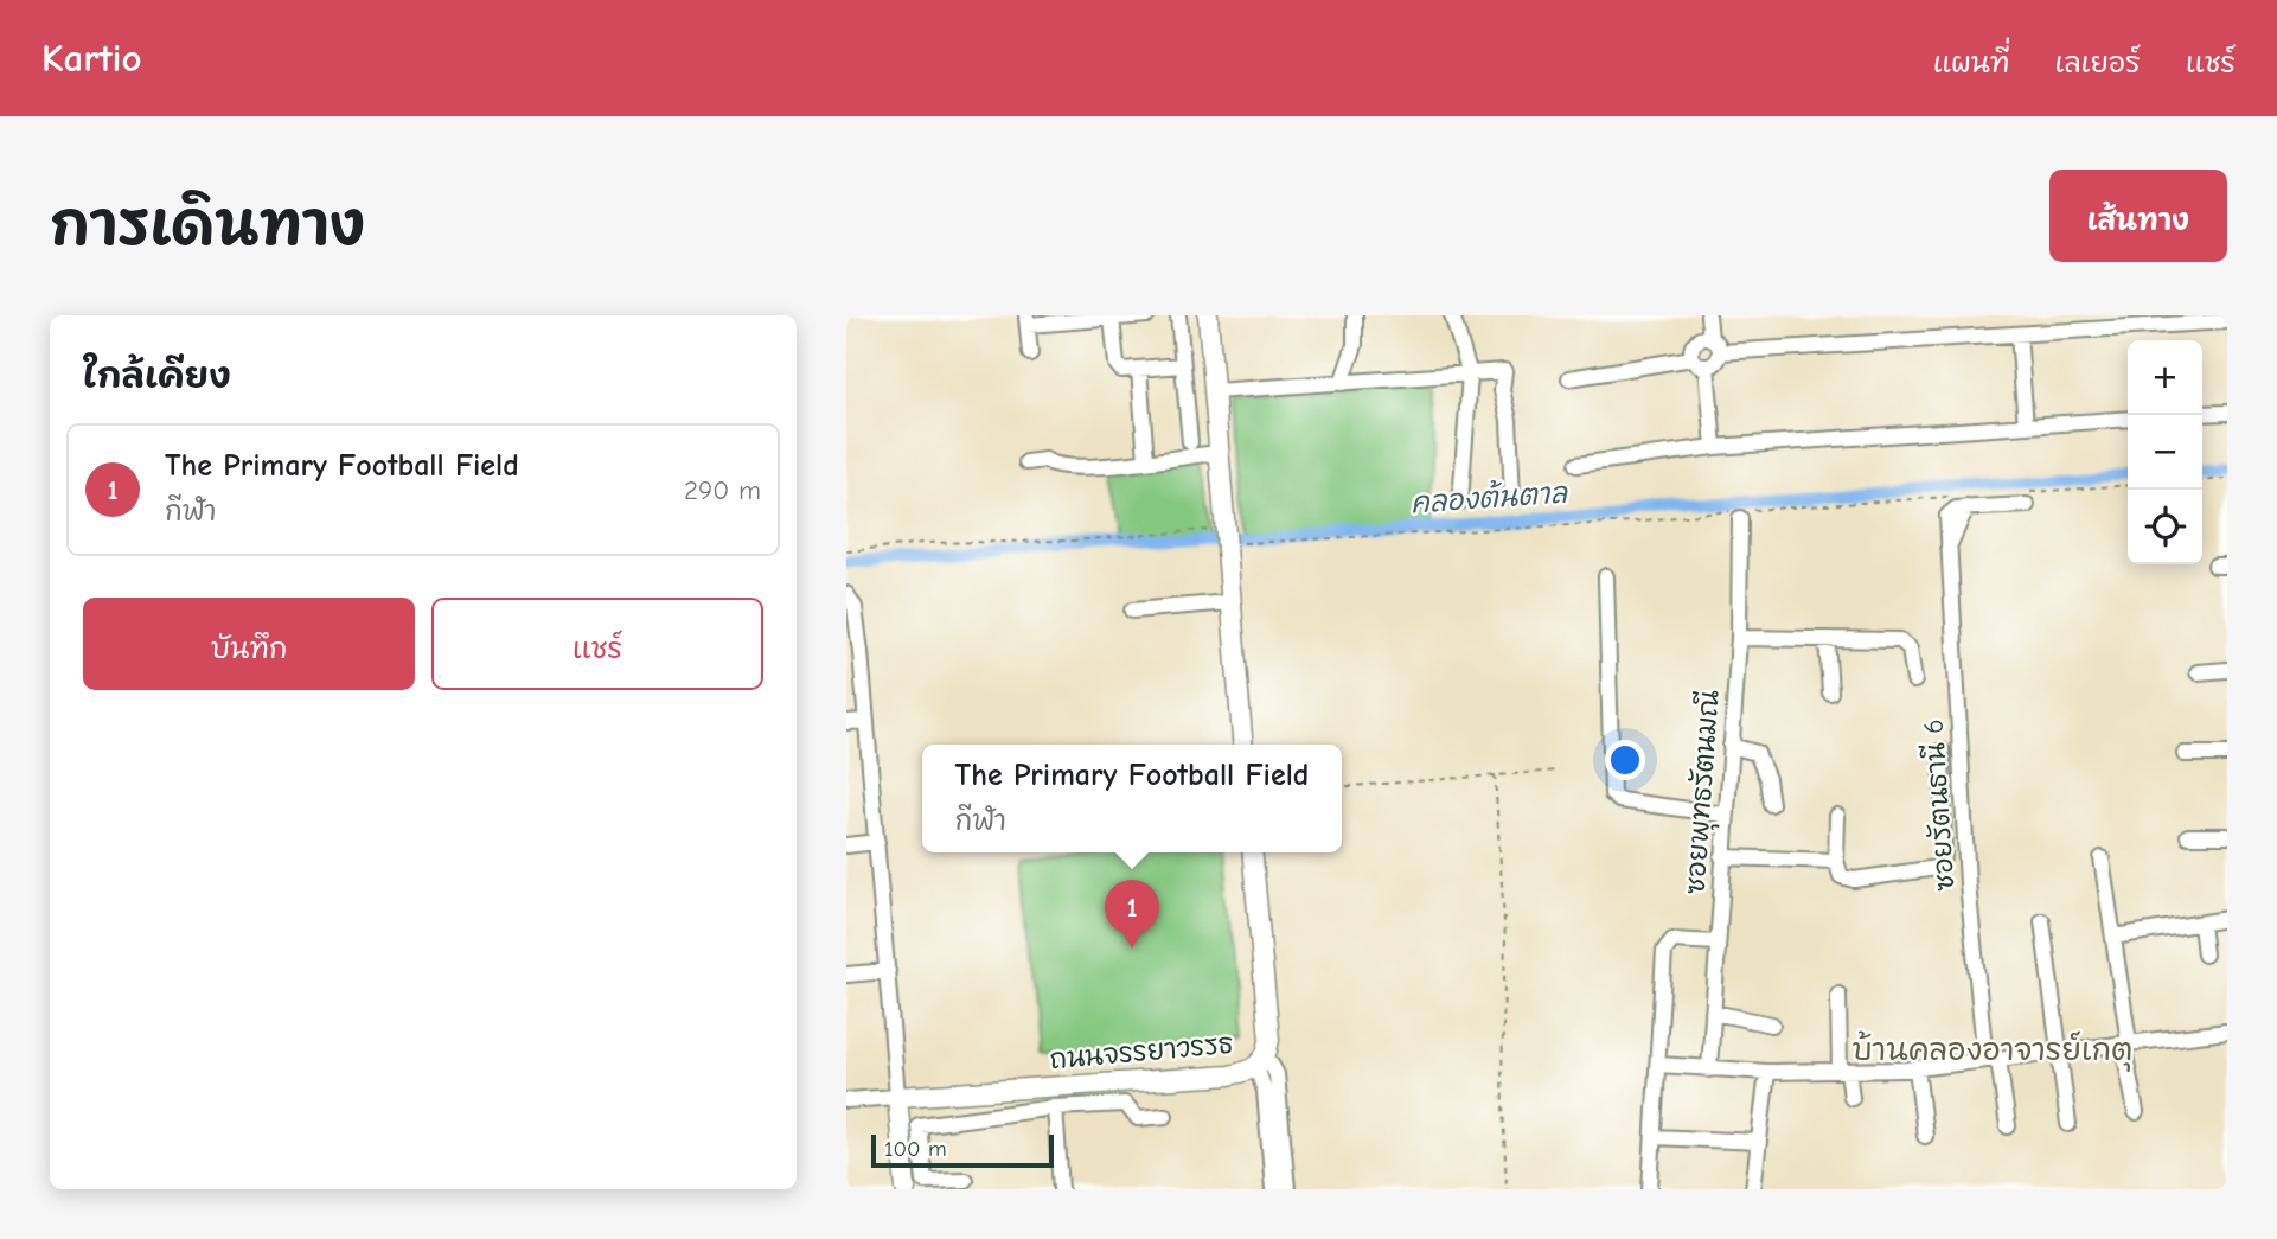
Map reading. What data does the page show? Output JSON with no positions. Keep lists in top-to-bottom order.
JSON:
{
  "streets": {
    "main road": ["ถนนจรรยาวรรธ"],
    "street": ["ซอยพุทธรัตนมณี", "ซอยรัตนธานี 6"]
  },
  "districts": ["บ้านคลองอาจารย์เกตุ"],
  "water": ["คลองต้นตาล"],
  "scale_bar": "100 m",
  "page": {
    "header": "Kartio",
    "nav": ["แผนที่", "เลเยอร์", "แชร์"],
    "title": "การเดินทาง",
    "buttons": [
      "เส้นทาง",
      ["บันทึก", "แชร์"]
    ],
    "heading": "ใกล้เคียง",
    "map_buttons": ["+", "−"],
    "list": [
      {
        "mark": "1",
        "name": "The Primary Football Field",
        "note": "กีฬา",
        "value": "290 m"
      }
    ],
    "popup": ["The Primary Football Field", "กีฬา"],
    "pins": "1",
    "scale": "100 m"
  }
}
